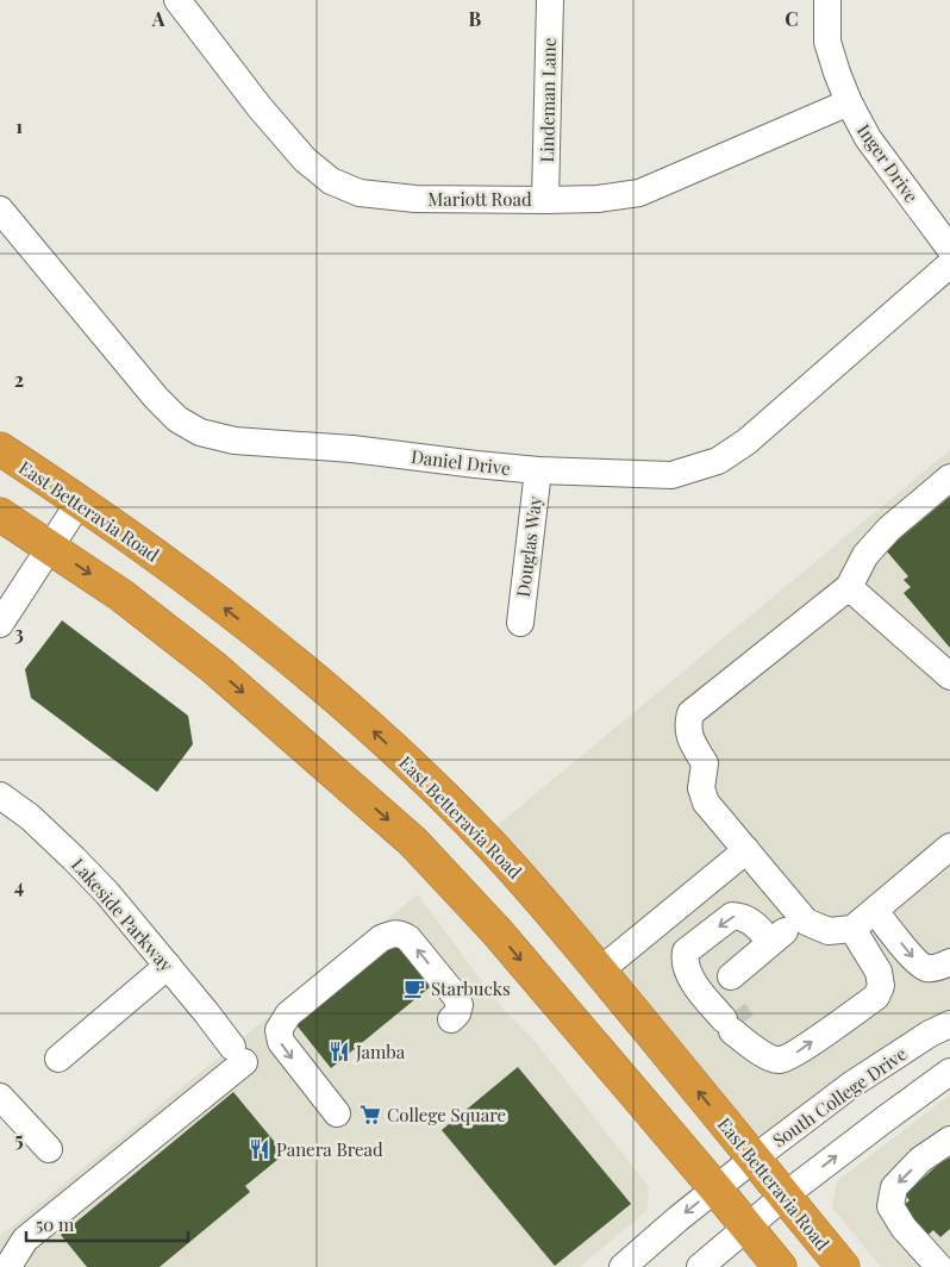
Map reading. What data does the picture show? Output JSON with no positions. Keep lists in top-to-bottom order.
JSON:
{
  "streets": {
    "highway": ["East Betteravia Road"],
    "street": [
      "Lindeman Lane",
      "Inger Drive",
      "Mariott Road",
      "Daniel Drive",
      "Douglas Way",
      "Lakeside Parkway",
      "South College Drive"
    ]
  },
  "crossings": [
    ["Lindeman Lane", "Mariott Road"],
    ["Inger Drive", "Mariott Road"],
    ["Daniel Drive", "Douglas Way"],
    ["East Betteravia Road", "South College Drive"]
  ],
  "places": {
    "cafe": ["Starbucks"],
    "restaurant": ["Jamba", "Panera Bread"],
    "supermarket": ["College Square"]
  },
  "scale_bar": "50 m",
  "grid": {
    "columns": ["A", "B", "C"],
    "rows": [
      "1",
      "2",
      "3",
      "4",
      "5"
    ]
  }
}
